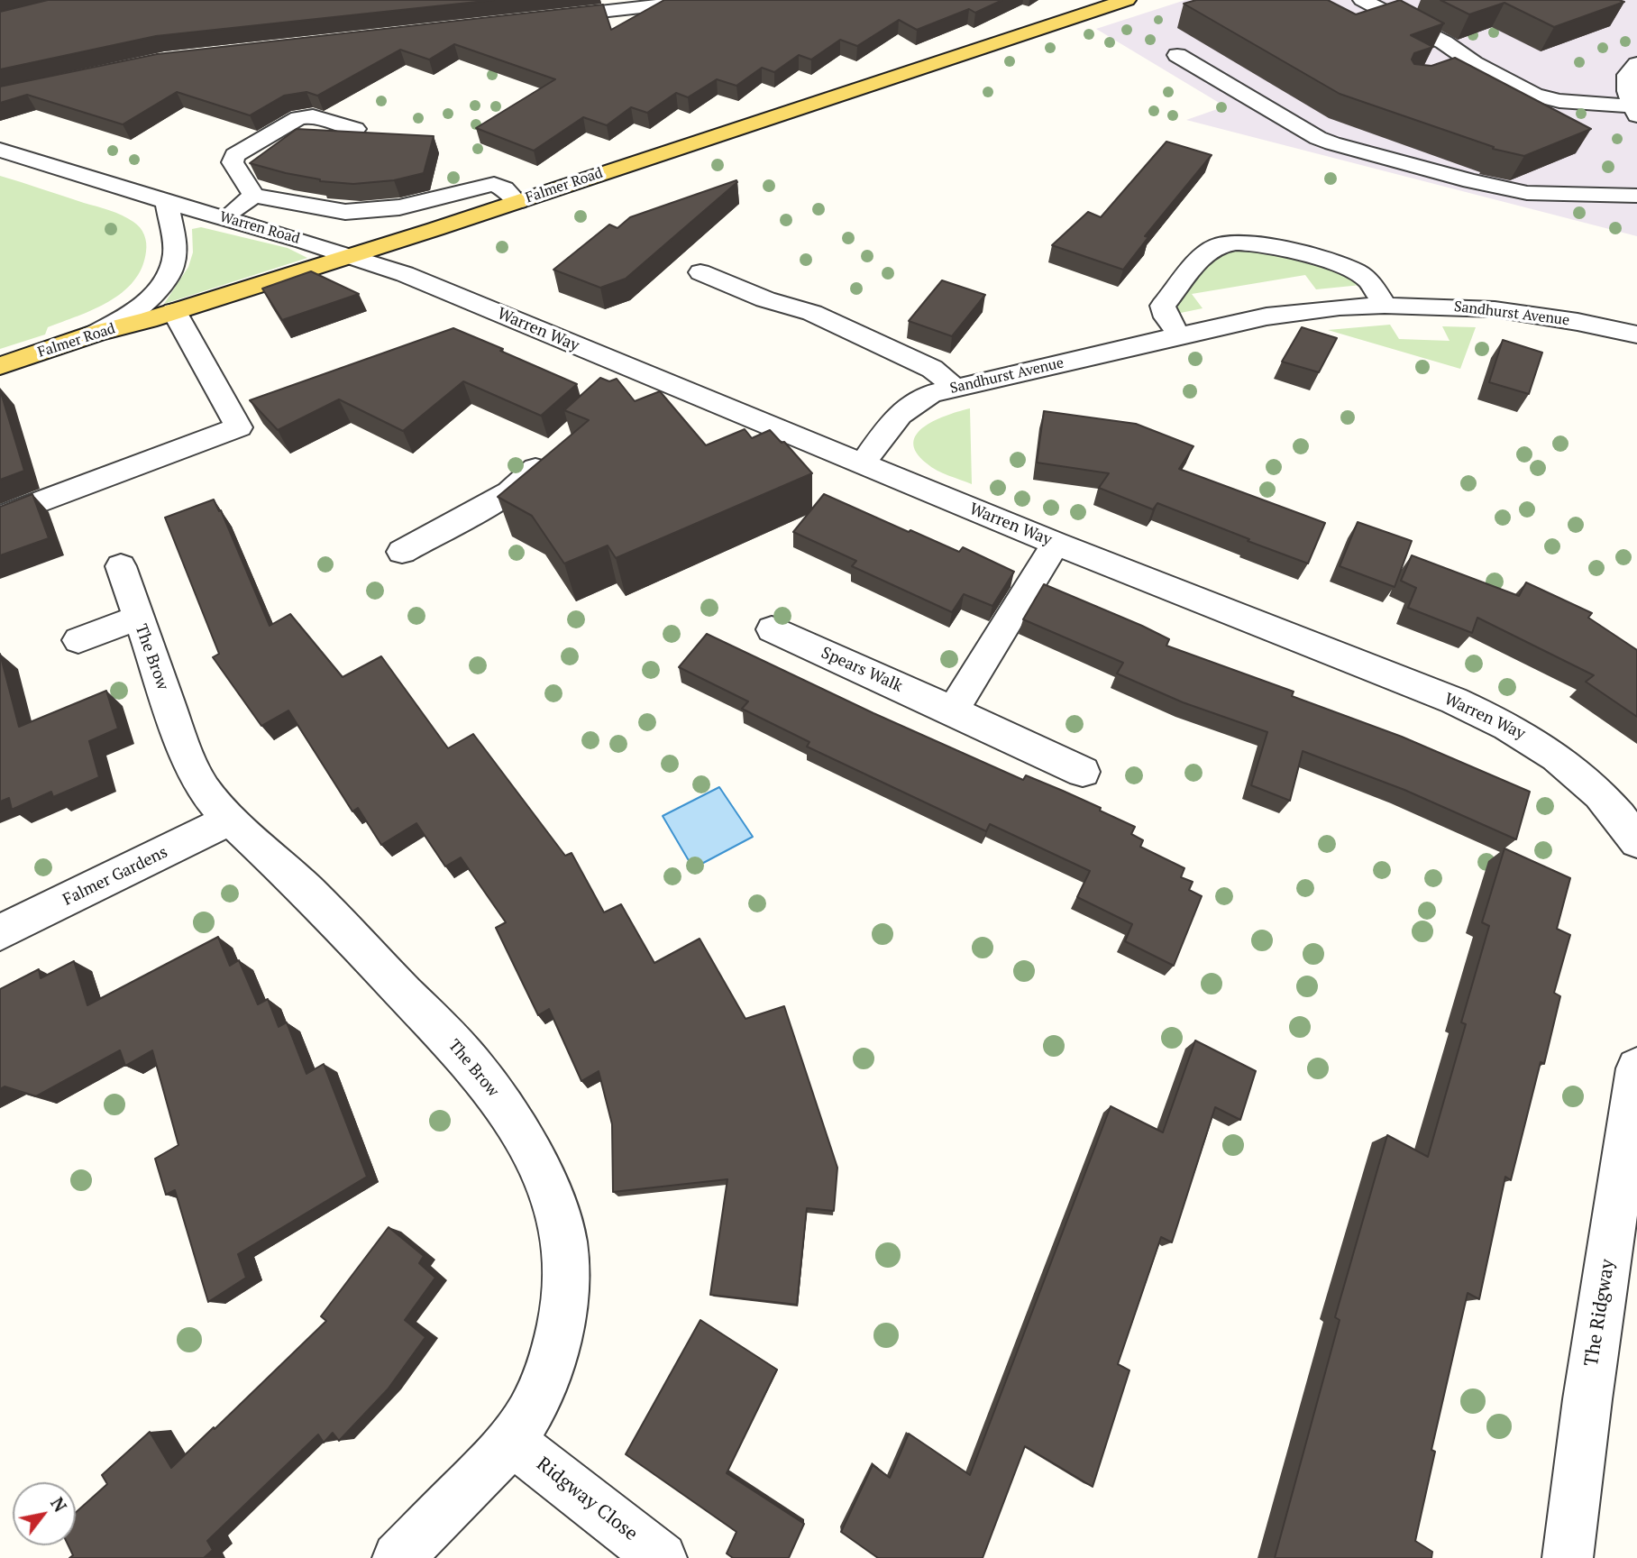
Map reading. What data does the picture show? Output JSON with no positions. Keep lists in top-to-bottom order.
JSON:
{
  "streets": {
    "main road": ["Falmer Road"],
    "street": [
      "Warren Road",
      "Sandhurst Avenue",
      "Warren Way",
      "The Brow",
      "Spears Walk",
      "Falmer Gardens",
      "The Ridgway",
      "Ridgway Close"
    ]
  },
  "crossings": [
    ["Falmer Road", "Warren Road"],
    ["Falmer Road", "Warren Way"],
    ["Warren Road", "Warren Way"],
    ["Sandhurst Avenue", "Warren Way"],
    ["The Brow", "Falmer Gardens"],
    ["The Brow", "Ridgway Close"]
  ],
  "north": "top right"
}
